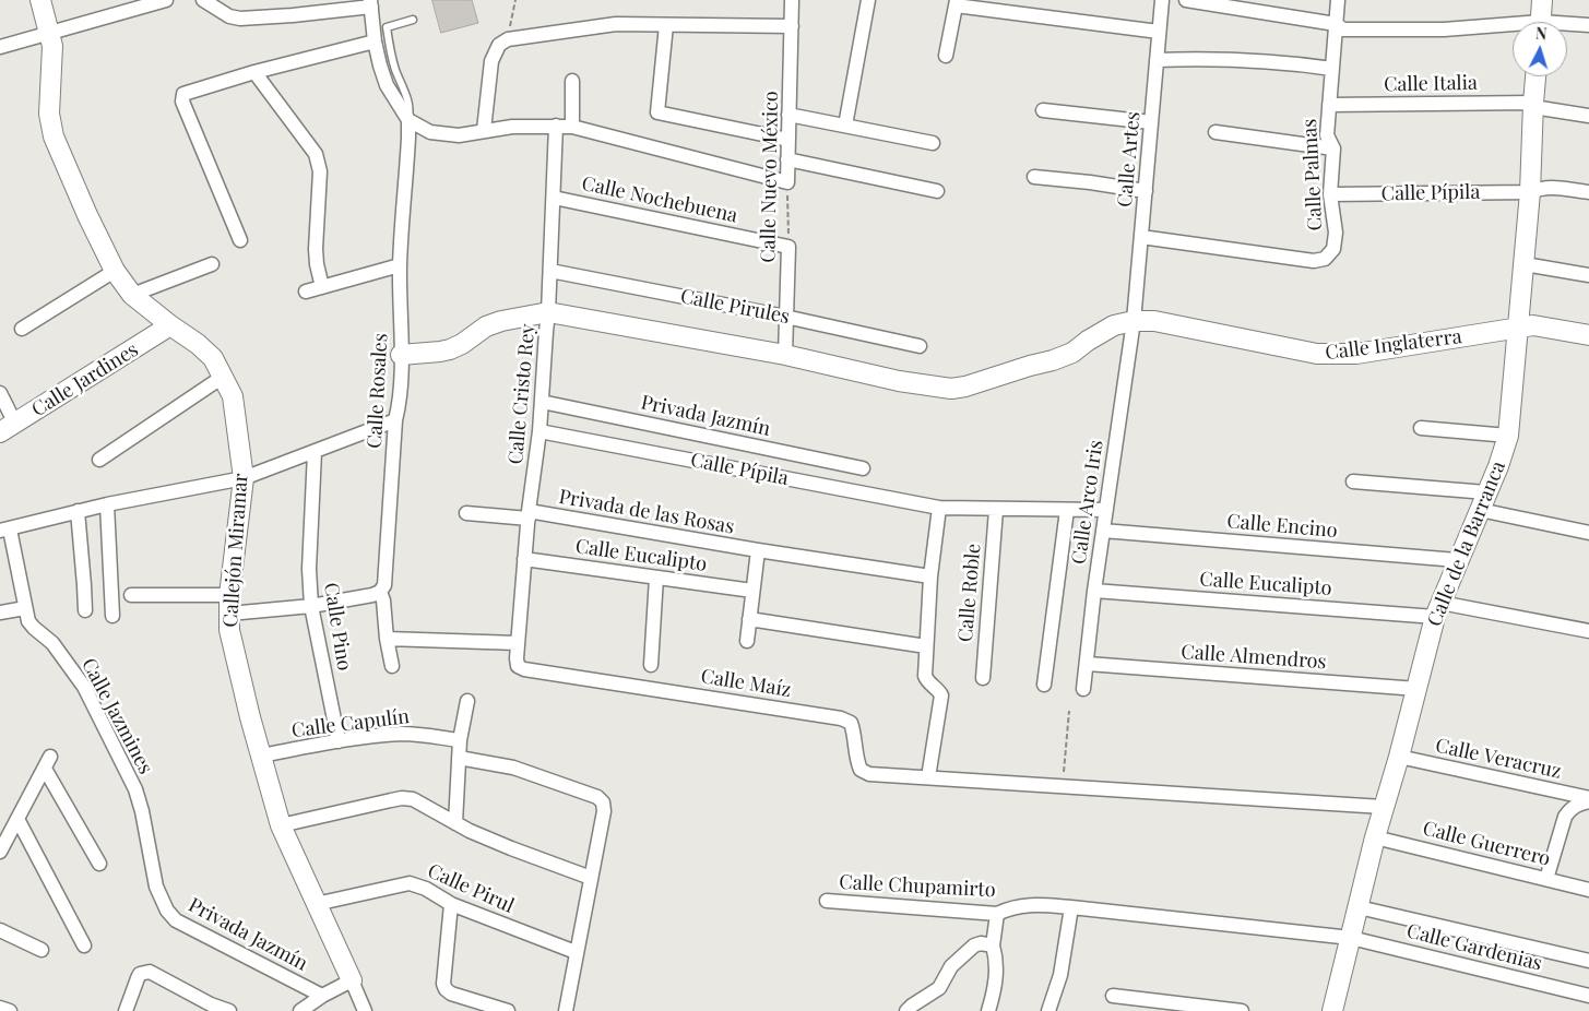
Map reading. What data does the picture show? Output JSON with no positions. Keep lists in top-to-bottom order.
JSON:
{
  "streets": {
    "street": [
      "Calle Italia",
      "Calle Artes",
      "Calle Palmas",
      "Calle Nuevo México",
      "Calle Pípila",
      "Calle Nochebuena",
      "Calle Pirules",
      "Calle Inglaterra",
      "Calle Jardines",
      "Calle Rosales",
      "Calle Cristo Rey",
      "Privada Jazmín",
      "Calle Arco Iris",
      "Privada de las Rosas",
      "Calle Encino",
      "Calle de la Barranca",
      "Callejón Miramar",
      "Calle Eucalipto",
      "Calle Roble",
      "Calle Pino",
      "Calle Almendros",
      "Calle Maíz",
      "Calle Jazmines",
      "Calle Capulín",
      "Calle Veracruz",
      "Calle Guerrero",
      "Calle Chupamirto",
      "Calle Pirul",
      "Calle Gardenias"
    ]
  },
  "crossings": [
    ["Calle Italia", "Calle Palmas"],
    ["Calle Italia", "Calle de la Barranca"],
    ["Calle Artes", "Calle Palmas"],
    ["Calle Artes", "Calle Inglaterra"],
    ["Calle Artes", "Calle Arco Iris"],
    ["Calle Palmas", "Calle Pípila"],
    ["Calle Nuevo México", "Calle Nochebuena"],
    ["Calle Nuevo México", "Calle Pirules"],
    ["Calle Pípila", "Calle Cristo Rey"],
    ["Calle Pípila", "Calle de la Barranca"],
    ["Calle Nochebuena", "Calle Cristo Rey"],
    ["Calle Pirules", "Calle Inglaterra"],
    ["Calle Pirules", "Calle Cristo Rey"],
    ["Calle Inglaterra", "Calle Arco Iris"],
    ["Calle Inglaterra", "Calle de la Barranca"],
    ["Calle Jardines", "Callejón Miramar"],
    ["Calle Rosales", "Calle Jazmines"],
    ["Calle Cristo Rey", "Privada Jazmín"],
    ["Calle Cristo Rey", "Privada de las Rosas"],
    ["Calle Cristo Rey", "Calle Eucalipto"],
    ["Calle Cristo Rey", "Calle Maíz"],
    ["Privada Jazmín", "Calle Jazmines"],
    ["Calle Arco Iris", "Calle Encino"],
    ["Calle Arco Iris", "Calle Eucalipto"],
    ["Calle Arco Iris", "Calle Almendros"],
    ["Calle Encino", "Calle de la Barranca"],
    ["Calle de la Barranca", "Calle Eucalipto"],
    ["Calle de la Barranca", "Calle Almendros"],
    ["Calle de la Barranca", "Calle Veracruz"],
    ["Calle de la Barranca", "Calle Guerrero"],
    ["Calle de la Barranca", "Calle Chupamirto"],
    ["Calle de la Barranca", "Calle Gardenias"],
    ["Callejón Miramar", "Calle Jazmines"],
    ["Callejón Miramar", "Calle Capulín"],
    ["Callejón Miramar", "Calle Pirul"],
    ["Calle Pino", "Calle Jazmines"],
    ["Calle Pino", "Calle Capulín"],
    ["Calle Chupamirto", "Calle Gardenias"]
  ],
  "north": "top"
}
